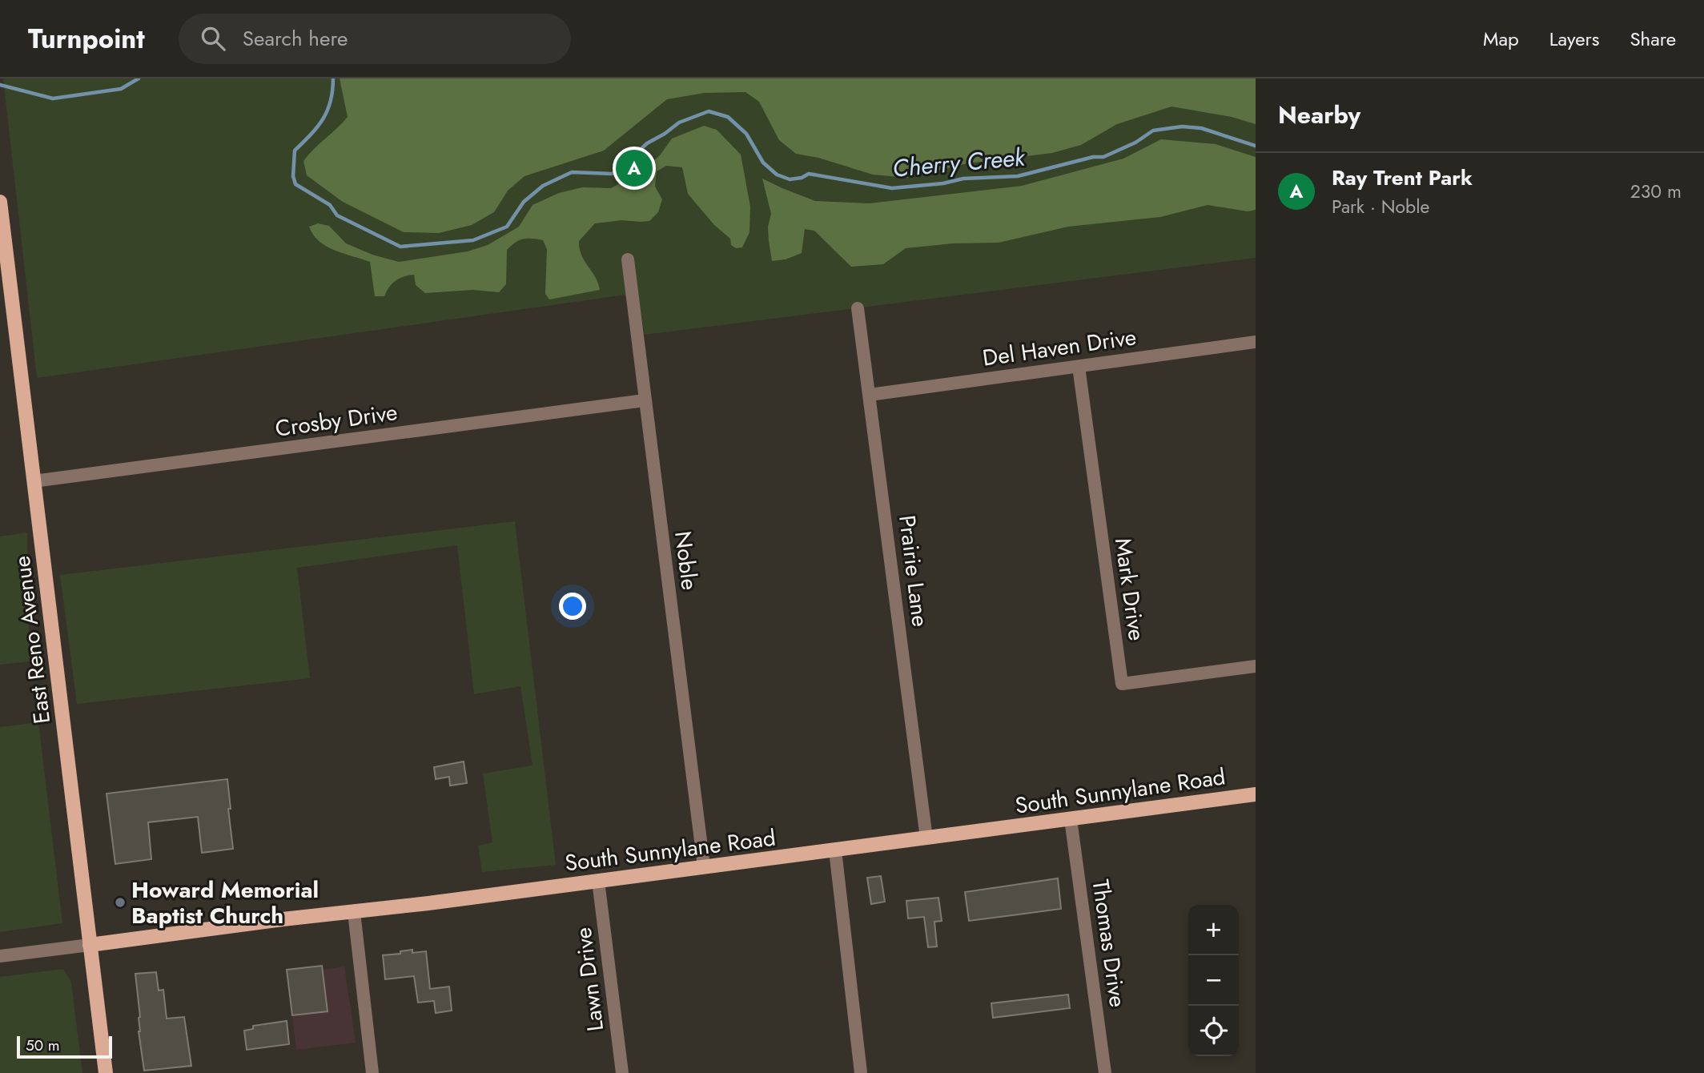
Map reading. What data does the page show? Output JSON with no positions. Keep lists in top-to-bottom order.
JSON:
{
  "streets": {
    "main road": ["East Reno Avenue", "South Sunnylane Road"],
    "street": [
      "Del Haven Drive",
      "Crosby Drive",
      "Noble",
      "Prairie Lane",
      "Mark Drive",
      "Thomas Drive",
      "Lawn Drive"
    ]
  },
  "crossings": [
    ["Del Haven Drive", "Prairie Lane"],
    ["Del Haven Drive", "Mark Drive"],
    ["Crosby Drive", "Noble"],
    ["Crosby Drive", "East Reno Avenue"],
    ["Noble", "South Sunnylane Road"],
    ["Prairie Lane", "South Sunnylane Road"],
    ["East Reno Avenue", "South Sunnylane Road"],
    ["South Sunnylane Road", "Thomas Drive"],
    ["South Sunnylane Road", "Lawn Drive"]
  ],
  "water": ["Cherry Creek"],
  "places": ["Howard Memorial Baptist Church"],
  "scale_bar": "50 m",
  "page": {
    "header": "Turnpoint",
    "search": "Search here",
    "nav": ["Map", "Layers", "Share"],
    "heading": "Nearby",
    "pins": "A",
    "list": [
      {
        "mark": "A",
        "name": "Ray Trent Park",
        "note": "Park · Noble",
        "value": "230 m"
      }
    ],
    "map_buttons": ["+", "−"],
    "scale": "50 m"
  }
}
